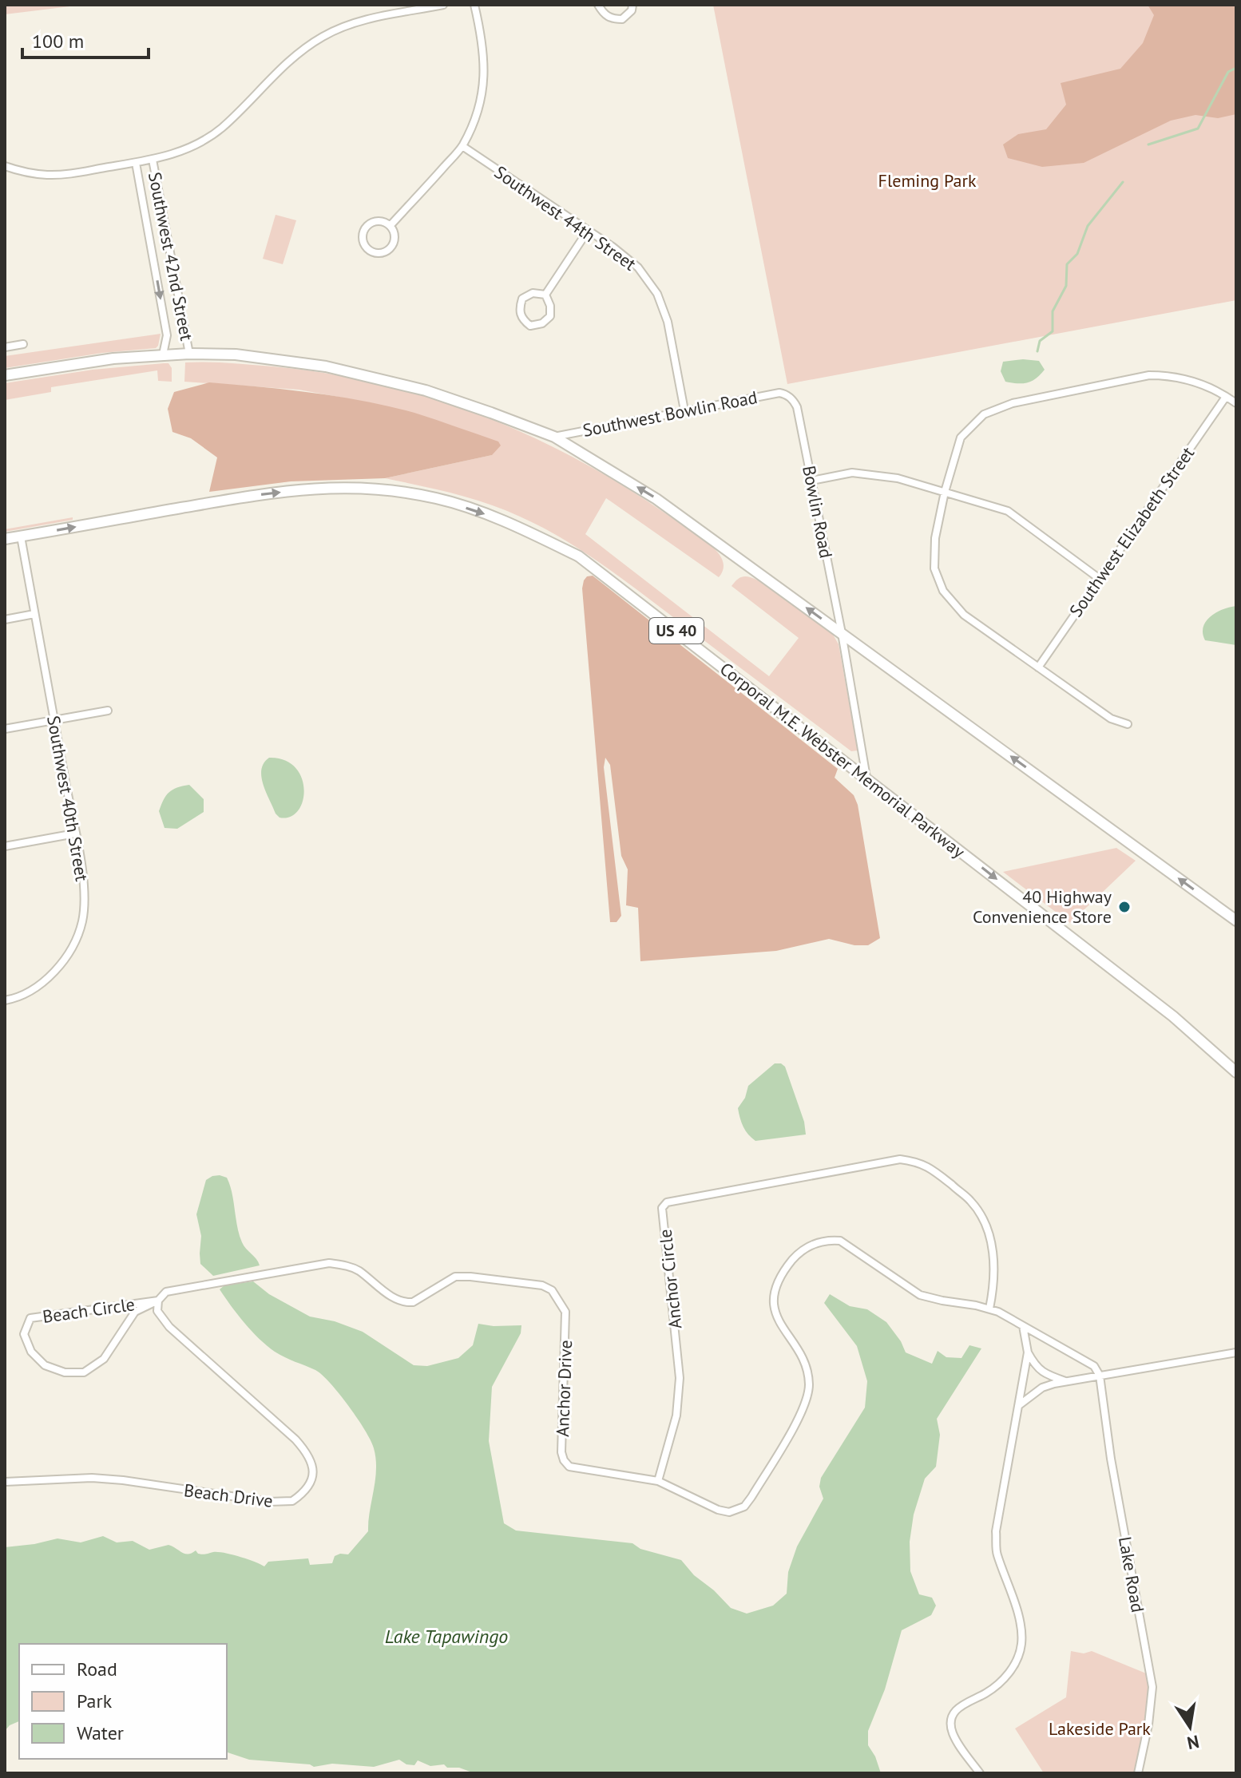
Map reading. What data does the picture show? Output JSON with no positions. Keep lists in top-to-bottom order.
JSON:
{
  "streets": {
    "main road": ["US 40", "Corporal M.E. Webster Memorial Parkway"],
    "street": [
      "Southwest 44th Street",
      "Southwest 42nd Street",
      "Southwest Bowlin Road",
      "Bowlin Road",
      "Southwest Elizabeth Street",
      "Southwest 40th Street",
      "Anchor Circle",
      "Beach Circle",
      "Anchor Drive",
      "Beach Drive",
      "Lake Road"
    ]
  },
  "crossings": [
    ["Southwest 44th Street", "Southwest Bowlin Road"],
    ["Southwest Bowlin Road", "Bowlin Road"],
    ["Bowlin Road", "Corporal M.E. Webster Memorial Parkway"],
    ["Corporal M.E. Webster Memorial Parkway", "Southwest 40th Street"],
    ["Anchor Circle", "Anchor Drive"],
    ["Beach Circle", "Anchor Drive"],
    ["Beach Circle", "Beach Drive"],
    ["Anchor Drive", "Beach Drive"],
    ["Anchor Drive", "Lake Road"]
  ],
  "one_way": ["Corporal M.E. Webster Memorial Parkway"],
  "water": ["Lake Tapawingo"],
  "parks": ["Fleming Park", "Lakeside Park"],
  "places": ["40 Highway Convenience Store"],
  "legend": ["Road", "Park", "Water"],
  "scale_bar": "100 m",
  "north": "bottom"
}
